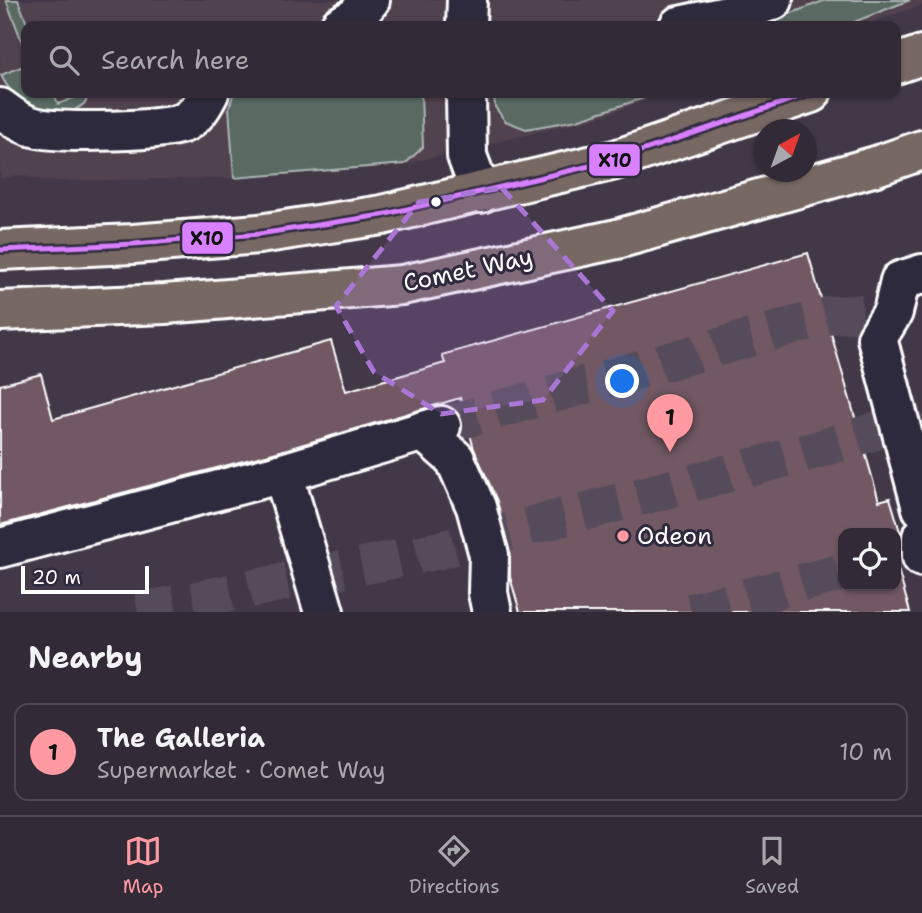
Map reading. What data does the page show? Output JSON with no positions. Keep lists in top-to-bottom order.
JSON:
{
  "streets": {
    "main road": ["Comet Way"]
  },
  "places": ["Odeon"],
  "lines": ["transit line X10"],
  "scale_bar": "20 m",
  "north": "top right",
  "page": {
    "search": "Search here",
    "pins": "1",
    "scale": "20 m",
    "heading": "Nearby",
    "list": [
      {
        "mark": "1",
        "name": "The Galleria",
        "note": "Supermarket · Comet Way",
        "value": "10 m"
      }
    ],
    "nav": ["Map", "Directions", "Saved"]
  }
}
